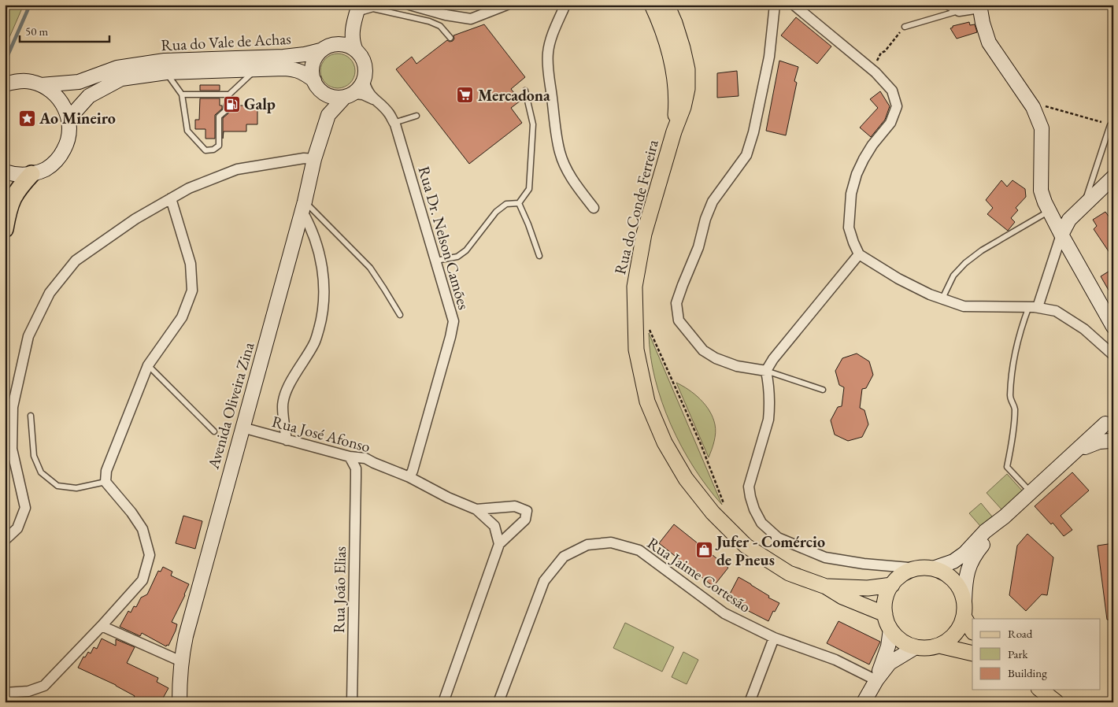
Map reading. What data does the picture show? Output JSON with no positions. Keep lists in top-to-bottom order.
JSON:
{
  "streets": {
    "main road": ["Rua do Conde Ferreira"],
    "street": [
      "Rua do Vale de Achas",
      "Rua Dr. Nelson Camões",
      "Avenida Oliveira Zina",
      "Rua José Afonso",
      "Rua Jaime Cortesão",
      "Rua João Elias"
    ]
  },
  "crossings": [
    ["Rua do Vale de Achas", "Rua Dr. Nelson Camões"],
    ["Rua do Vale de Achas", "Avenida Oliveira Zina"],
    ["Rua Dr. Nelson Camões", "Avenida Oliveira Zina"],
    ["Rua Dr. Nelson Camões", "Rua José Afonso"],
    ["Avenida Oliveira Zina", "Rua José Afonso"],
    ["Rua José Afonso", "Rua João Elias"]
  ],
  "places": {
    "supermarket": ["Mercadona"],
    "fuel station": ["Galp"],
    "place": ["Ao Mineiro"],
    "shop": ["Jufer - Comércio de Pneus"]
  },
  "legend": ["Road", "Park", "Building"],
  "scale_bar": "50 m"
}
